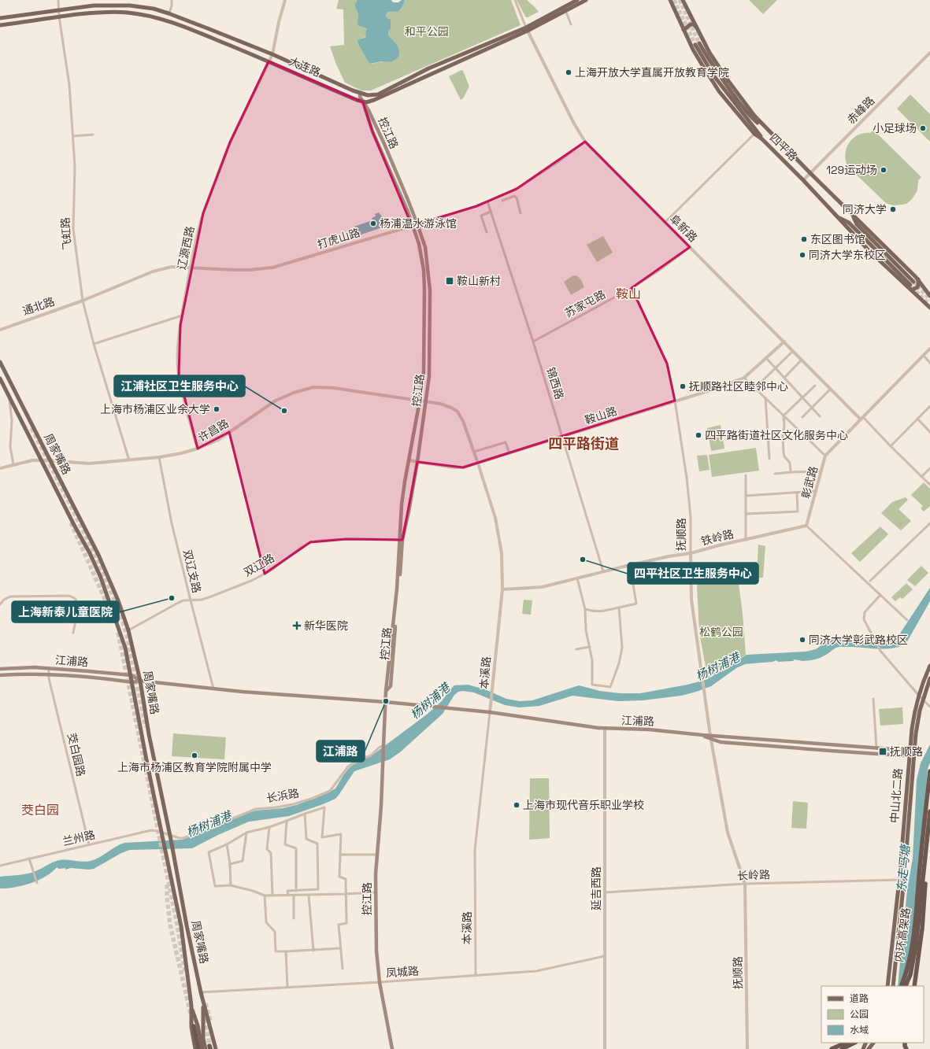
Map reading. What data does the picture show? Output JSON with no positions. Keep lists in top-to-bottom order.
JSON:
{
  "streets": {
    "highway": ["内环高架路"],
    "main road": [
      "大连路",
      "控江路",
      "四平路",
      "周家嘴路",
      "江浦路",
      "中山北二路"
    ],
    "street": [
      "赤峰路",
      "阜新路",
      "飞虹路",
      "打虎山路",
      "辽源西路",
      "苏家屯路",
      "通北路",
      "锦西路",
      "鞍山路",
      "许昌路",
      "彰武路",
      "抚顺路",
      "铁岭路",
      "双辽路",
      "双辽支路",
      "本溪路",
      "茭白园路",
      "长浜路",
      "兰州路",
      "长岭路",
      "延吉西路",
      "凤城路"
    ]
  },
  "crossings": [
    ["大连路", "控江路"],
    ["大连路", "阜新路"],
    ["大连路", "飞虹路"],
    ["大连路", "辽源西路"],
    ["赤峰路", "四平路"],
    ["控江路", "打虎山路"],
    ["控江路", "鞍山路"],
    ["控江路", "许昌路"],
    ["控江路", "双辽路"],
    ["控江路", "江浦路"],
    ["控江路", "本溪路"],
    ["控江路", "长浜路"],
    ["控江路", "凤城路"],
    ["阜新路", "打虎山路"],
    ["阜新路", "苏家屯路"],
    ["阜新路", "鞍山路"],
    ["阜新路", "彰武路"],
    ["飞虹路", "打虎山路"],
    ["飞虹路", "通北路"],
    ["飞虹路", "许昌路"],
    ["打虎山路", "辽源西路"],
    ["打虎山路", "通北路"],
    ["打虎山路", "锦西路"],
    ["辽源西路", "许昌路"],
    ["苏家屯路", "锦西路"],
    ["苏家屯路", "抚顺路"],
    ["锦西路", "鞍山路"],
    ["锦西路", "铁岭路"],
    ["鞍山路", "抚顺路"],
    ["鞍山路", "本溪路"],
    ["许昌路", "周家嘴路"],
    ["许昌路", "双辽支路"],
    ["许昌路", "本溪路"],
    ["周家嘴路", "双辽路"],
    ["周家嘴路", "江浦路"],
    ["周家嘴路", "长浜路"],
    ["周家嘴路", "兰州路"],
    ["周家嘴路", "凤城路"],
    ["彰武路", "铁岭路"],
    ["抚顺路", "铁岭路"],
    ["抚顺路", "江浦路"],
    ["抚顺路", "长岭路"],
    ["铁岭路", "本溪路"],
    ["双辽路", "双辽支路"],
    ["双辽支路", "江浦路"],
    ["江浦路", "本溪路"],
    ["江浦路", "茭白园路"],
    ["江浦路", "中山北二路"],
    ["江浦路", "延吉西路"],
    ["本溪路", "凤城路"],
    ["茭白园路", "兰州路"],
    ["长浜路", "兰州路"],
    ["中山北二路", "长岭路"],
    ["长岭路", "延吉西路"],
    ["延吉西路", "凤城路"]
  ],
  "districts": ["鞍山", "四平路街道", "茭白园"],
  "water": ["杨树浦港", "东走马塘"],
  "parks": ["和平公园", "松鹤公园"],
  "places": {
    "other": [
      "上海开放大学直属开放教育学院",
      "小足球场",
      "129运动场",
      "同济大学",
      "杨浦温水游泳馆",
      "东区图书馆",
      "同济大学东校区",
      "抚顺路社区睦邻中心",
      "上海市杨浦区业余大学",
      "江浦社区卫生服务中心",
      "四平路街道社区文化服务中心",
      "四平社区卫生服务中心",
      "上海新泰儿童医院",
      "同济大学彰武路校区",
      "江浦路",
      "上海市杨浦区教育学院附属中学",
      "上海市现代音乐职业学校"
    ],
    "transit": ["鞍山新村", "抚顺路"],
    "health": ["新华医院"]
  },
  "legend": ["道路", "公园", "水域"]
}
